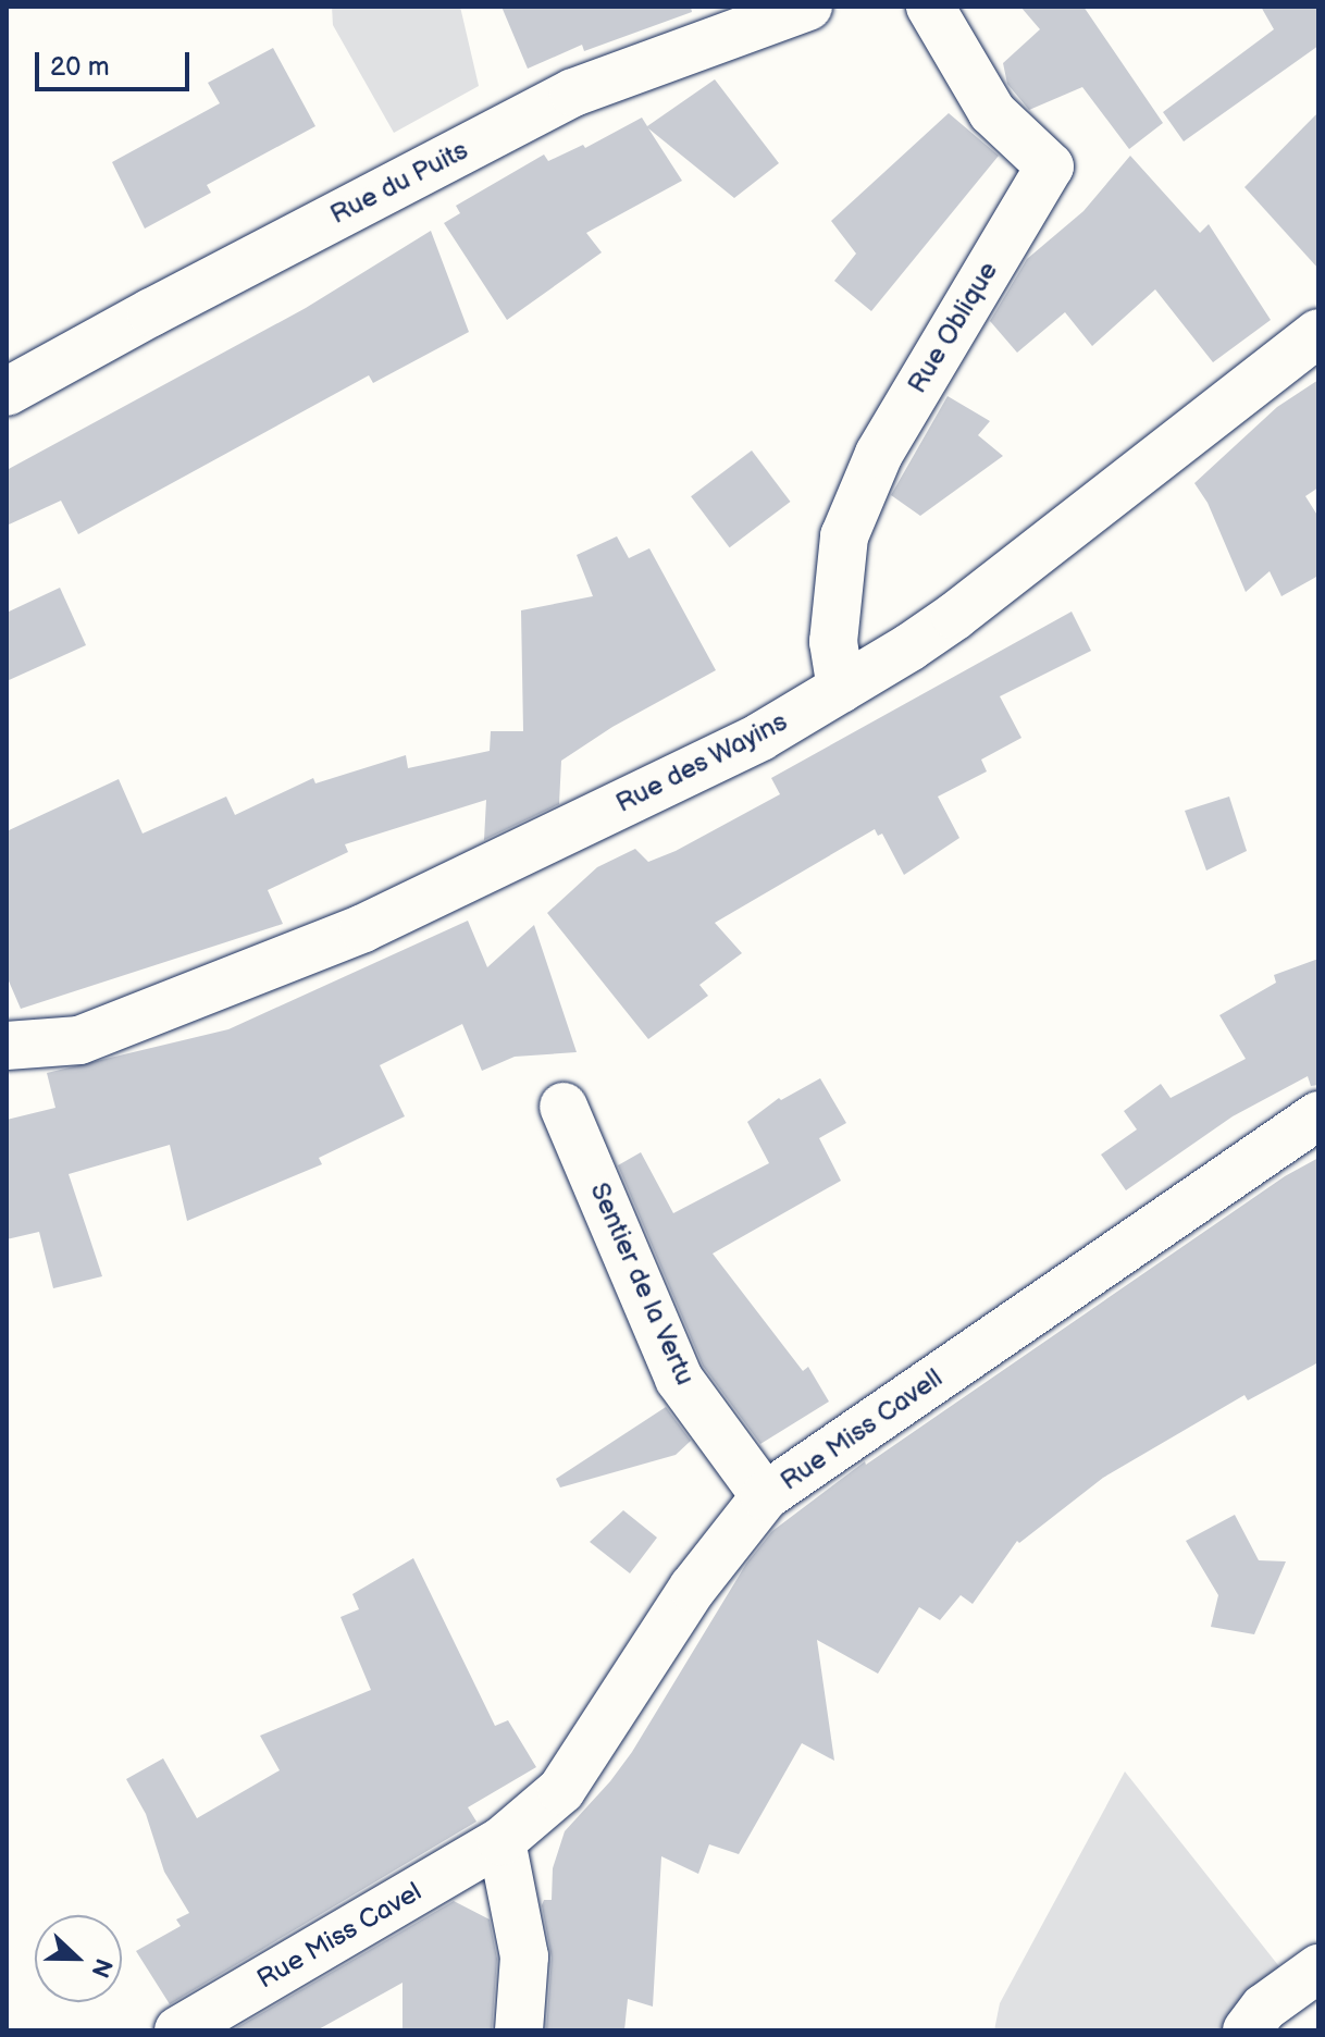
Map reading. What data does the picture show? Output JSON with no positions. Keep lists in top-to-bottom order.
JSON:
{
  "streets": {
    "street": [
      "Rue du Puits",
      "Rue Oblique",
      "Rue des Wayins",
      "Sentier de la Vertu",
      "Rue Miss Cavell",
      "Rue Miss Cavel"
    ]
  },
  "crossings": [
    ["Rue Oblique", "Rue des Wayins"],
    ["Sentier de la Vertu", "Rue Miss Cavell"],
    ["Rue Miss Cavell", "Rue Miss Cavel"]
  ],
  "scale_bar": "20 m",
  "north": "right"
}
